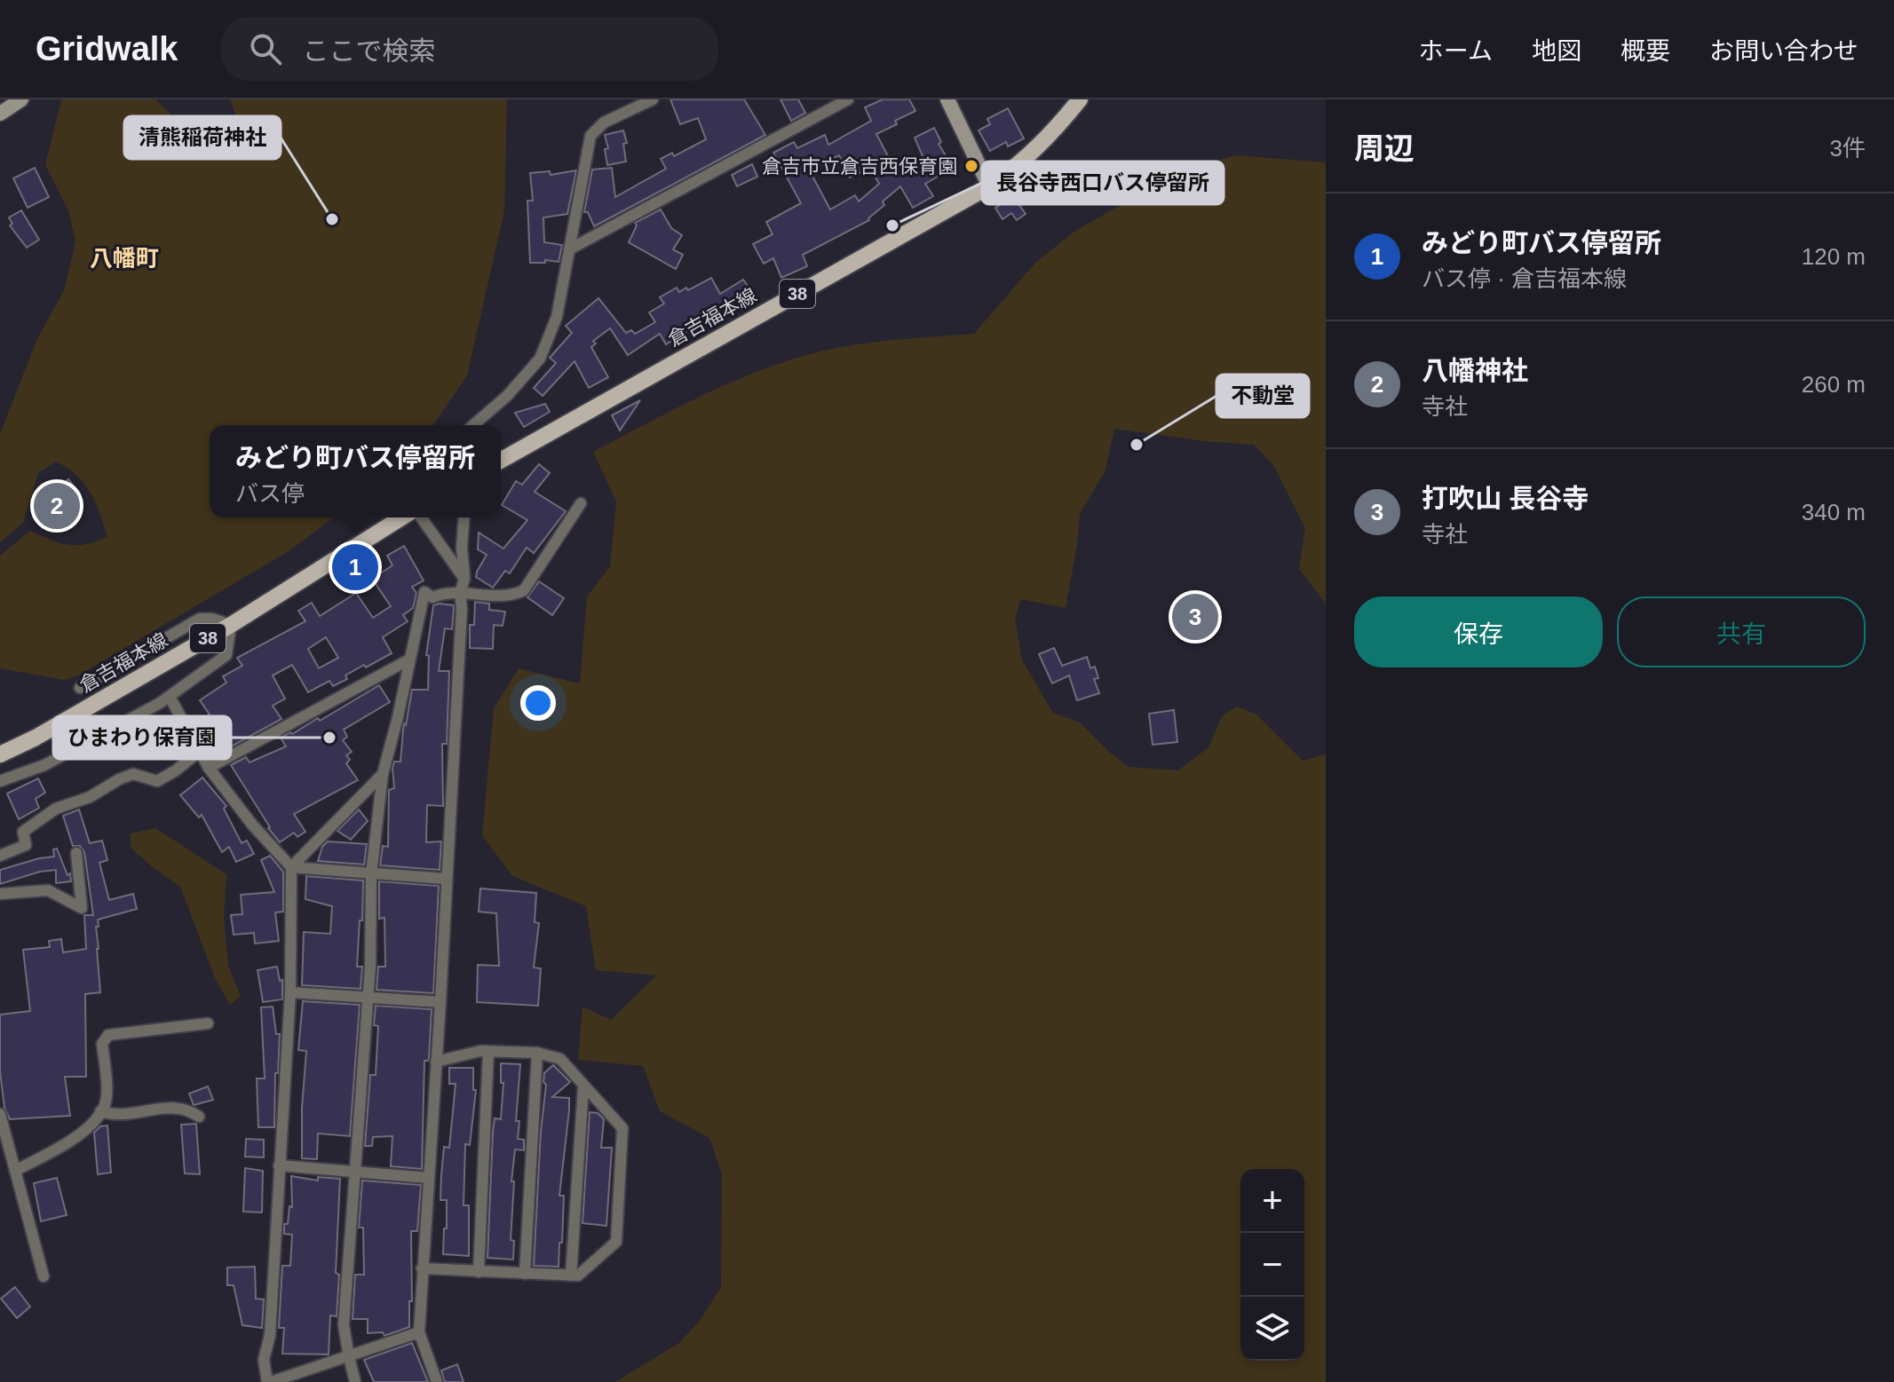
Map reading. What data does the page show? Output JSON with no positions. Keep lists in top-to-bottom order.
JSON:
{
  "streets": {
    "main road": ["38", "倉吉福本線"]
  },
  "districts": ["八幡町"],
  "places": [
    "倉吉市立倉吉西保育園",
    "清熊稲荷神社",
    "長谷寺西口バス停留所",
    "不動堂",
    "ひまわり保育園"
  ],
  "page": {
    "header": "Gridwalk",
    "search": "ここで検索",
    "nav": [
      "ホーム",
      "地図",
      "概要",
      "お問い合わせ"
    ],
    "heading": ["周辺", "3件"],
    "list": [
      {
        "mark": "1",
        "name": "みどり町バス停留所",
        "note": "バス停 · 倉吉福本線",
        "value": "120 m"
      },
      {
        "mark": "2",
        "name": "八幡神社",
        "note": "寺社",
        "value": "260 m"
      },
      {
        "mark": "3",
        "name": "打吹山 長谷寺",
        "note": "寺社",
        "value": "340 m"
      }
    ],
    "popup": ["みどり町バス停留所", "バス停"],
    "pins": ["2", "1", "3"],
    "buttons": ["保存", "共有"],
    "map_buttons": ["+", "−"]
  }
}
